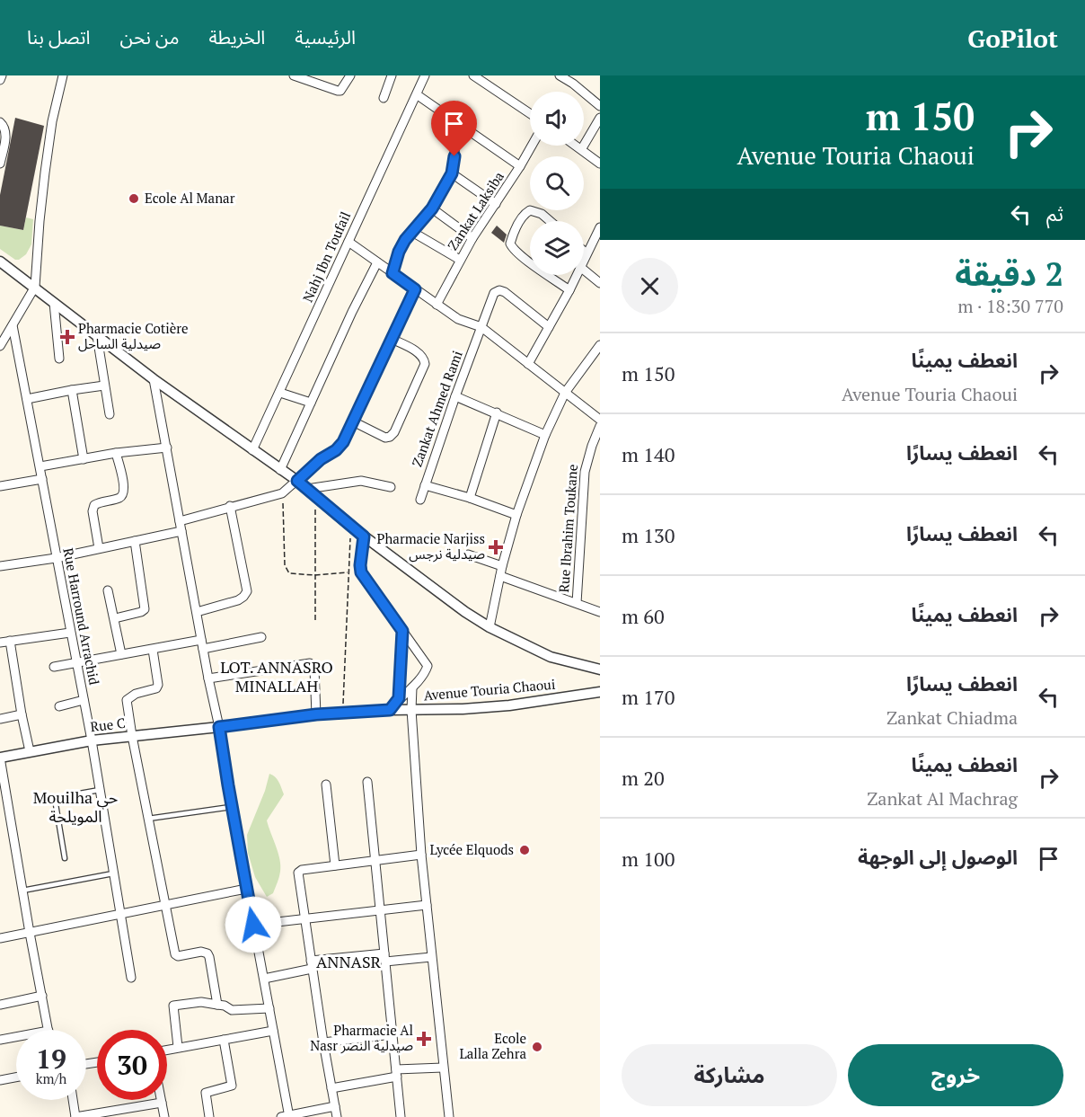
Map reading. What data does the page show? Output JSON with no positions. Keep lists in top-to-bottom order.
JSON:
{
  "streets": {
    "street": [
      "Zankat Laksiba",
      "Nahj Ibn Toufail",
      "Zankat Ahmed Rami",
      "Rue Ibrahim Toukane",
      "Rue Harround Arrachid",
      "Avenue Touria Chaoui",
      "Rue C"
    ]
  },
  "crossings": [
    ["Rue Harround Arrachid", "Rue C"],
    ["Avenue Touria Chaoui", "Rue C"]
  ],
  "districts": ["LOT. ANNASRO MINALLAH", "Mouilha حي المويلحة", "ANNASR"],
  "places": {
    "other": ["Ecole Al Manar", "Lycée Elquods", "Ecole Lalla Zehra"],
    "health": ["Pharmacie Cotière صيدلية الساحل", "Pharmacie Narjiss صيدلية نرجس", "Pharmacie Al Nasr صيدلية النصر"]
  },
  "page": {
    "header": "GoPilot",
    "nav": [
      "الرئيسية",
      "الخريطة",
      "من نحن",
      "اتصل بنا"
    ],
    "turn": ["150 m", "Avenue Touria Chaoui"],
    "then": "ثم",
    "heading": ["2 دقيقة", "770 m · 18:30"],
    "list": [
      {
        "name": "انعطف يمينًا",
        "note": "Avenue Touria Chaoui",
        "value": "150 m"
      },
      {
        "name": "انعطف يسارًا",
        "value": "140 m"
      },
      {
        "name": "انعطف يسارًا",
        "value": "130 m"
      },
      {
        "name": "انعطف يمينًا",
        "value": "60 m"
      },
      {
        "name": "انعطف يسارًا",
        "note": "Zankat Chiadma",
        "value": "170 m"
      },
      {
        "name": "انعطف يمينًا",
        "note": "Zankat Al Machrag",
        "value": "20 m"
      },
      {
        "name": "الوصول إلى الوجهة",
        "value": "100 m"
      }
    ],
    "speed": "19 km/h",
    "limit": "30",
    "buttons": ["خروج", "مشاركة"]
  }
}
